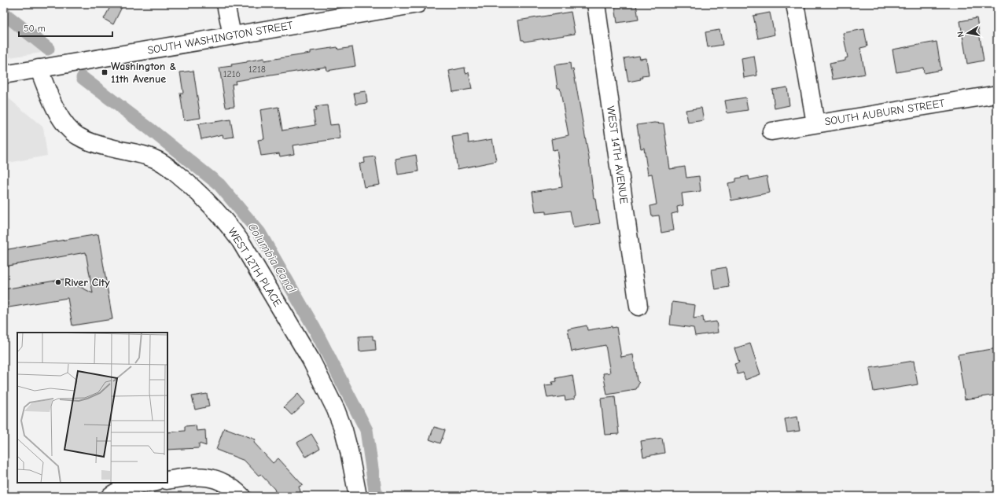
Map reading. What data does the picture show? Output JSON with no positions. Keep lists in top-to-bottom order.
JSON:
{
  "streets": {
    "street": [
      "SOUTH WASHINGTON STREET",
      "SOUTH AUBURN STREET",
      "WEST 14TH AVENUE",
      "WEST 12TH PLACE"
    ]
  },
  "crossings": [
    ["SOUTH WASHINGTON STREET", "WEST 12TH PLACE"]
  ],
  "water": ["Columbia Canal"],
  "places": {
    "transit": ["Washington & 11th Avenue"],
    "other": ["River City"]
  },
  "house_numbers": ["1218", "1216"],
  "scale_bar": "50 m",
  "north": "left"
}
